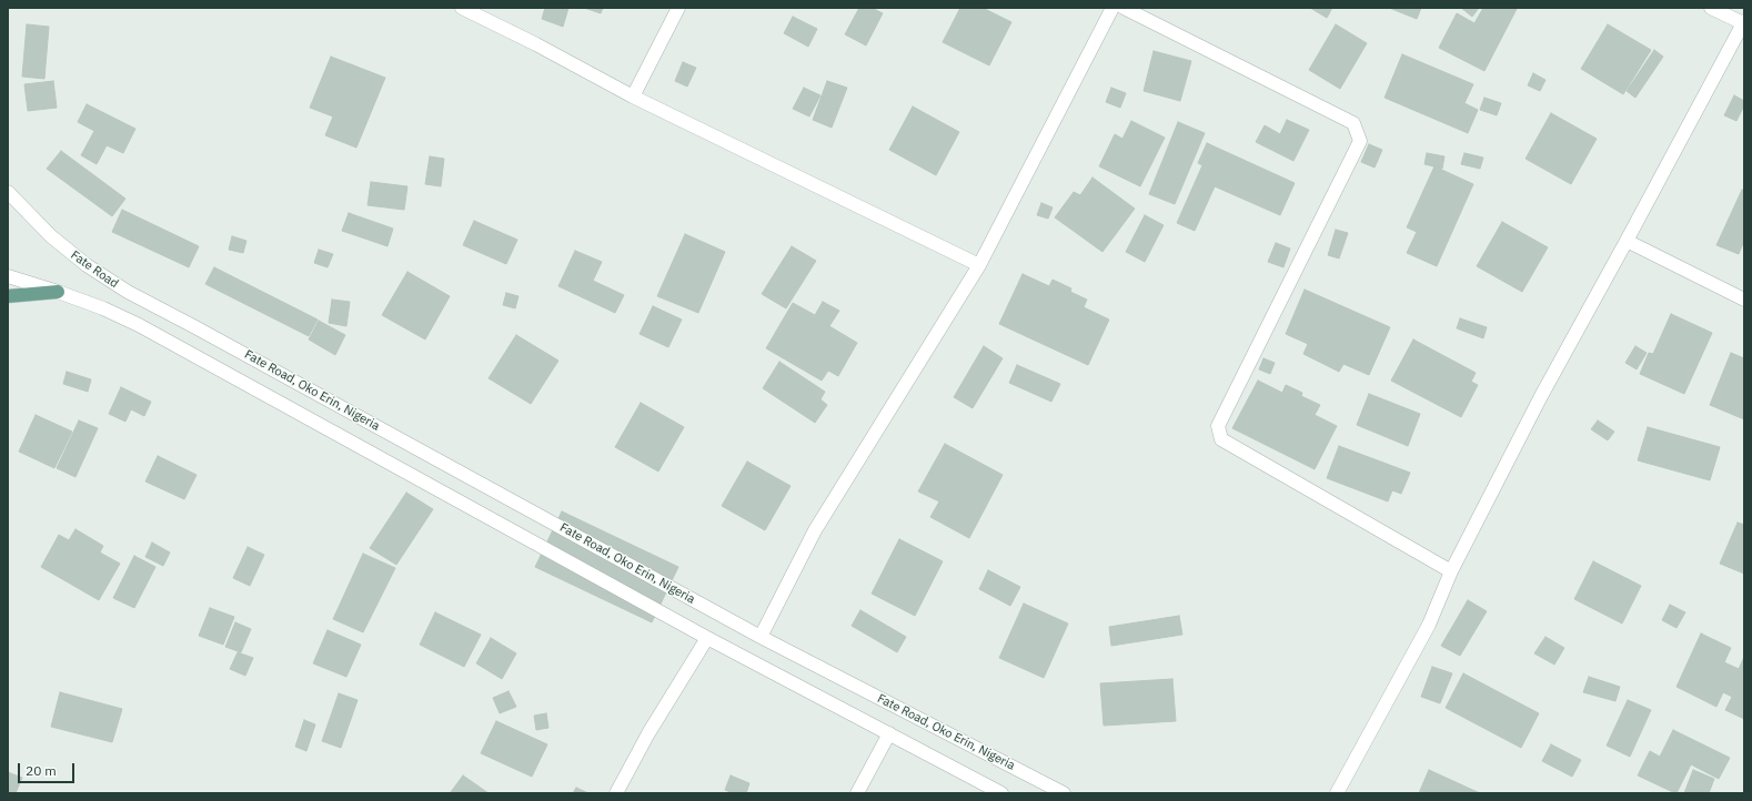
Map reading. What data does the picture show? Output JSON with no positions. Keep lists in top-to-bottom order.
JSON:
{
  "streets": {
    "street": ["Fate Road", "Fate Road, Oko Erin, Nigeria"]
  },
  "crossings": [
    ["Fate Road", "Fate Road, Oko Erin, Nigeria"]
  ],
  "scale_bar": "20 m"
}
